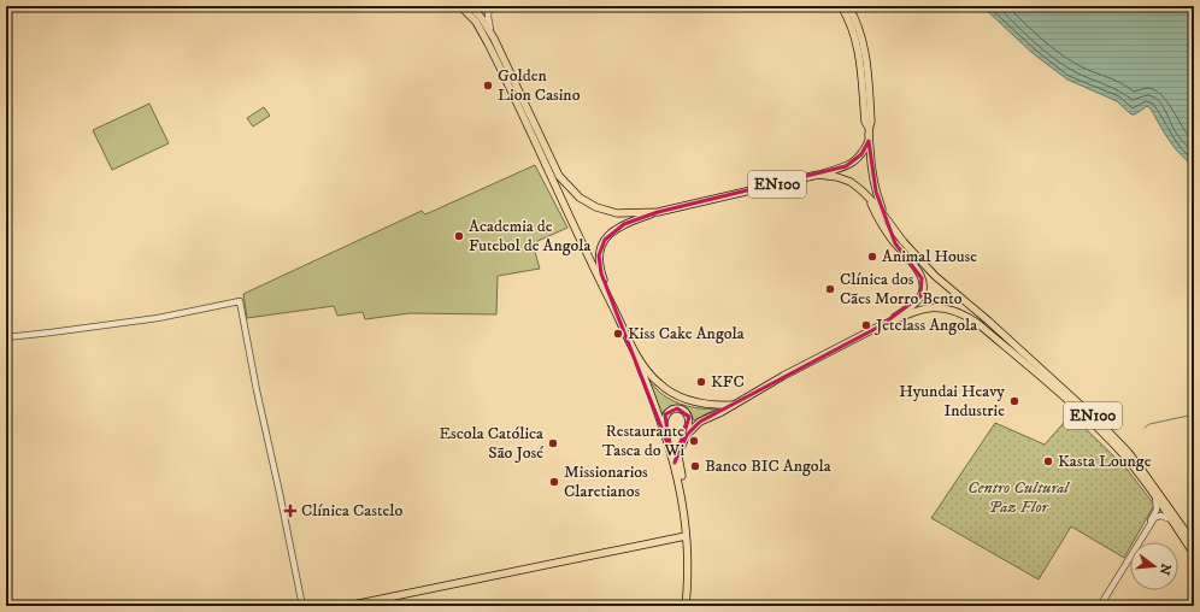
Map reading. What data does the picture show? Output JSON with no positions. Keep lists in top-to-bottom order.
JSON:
{
  "streets": {
    "main road": ["EN100"]
  },
  "parks": ["Centro Cultural Paz Flor"],
  "places": {
    "other": [
      "Golden Lion Casino",
      "Academia de Futebol de Angola",
      "Animal House",
      "Clínica dos Cães Morro Bento",
      "Jetclass Angola",
      "Kiss Cake Angola",
      "KFC",
      "Hyundai Heavy Industrie",
      "Restaurante Tasca do Wi",
      "Escola Católica São José",
      "Kasta Lounge",
      "Banco BIC Angola",
      "Missionarios Claretianos"
    ],
    "health": ["Clínica Castelo"]
  },
  "north": "right"
}
